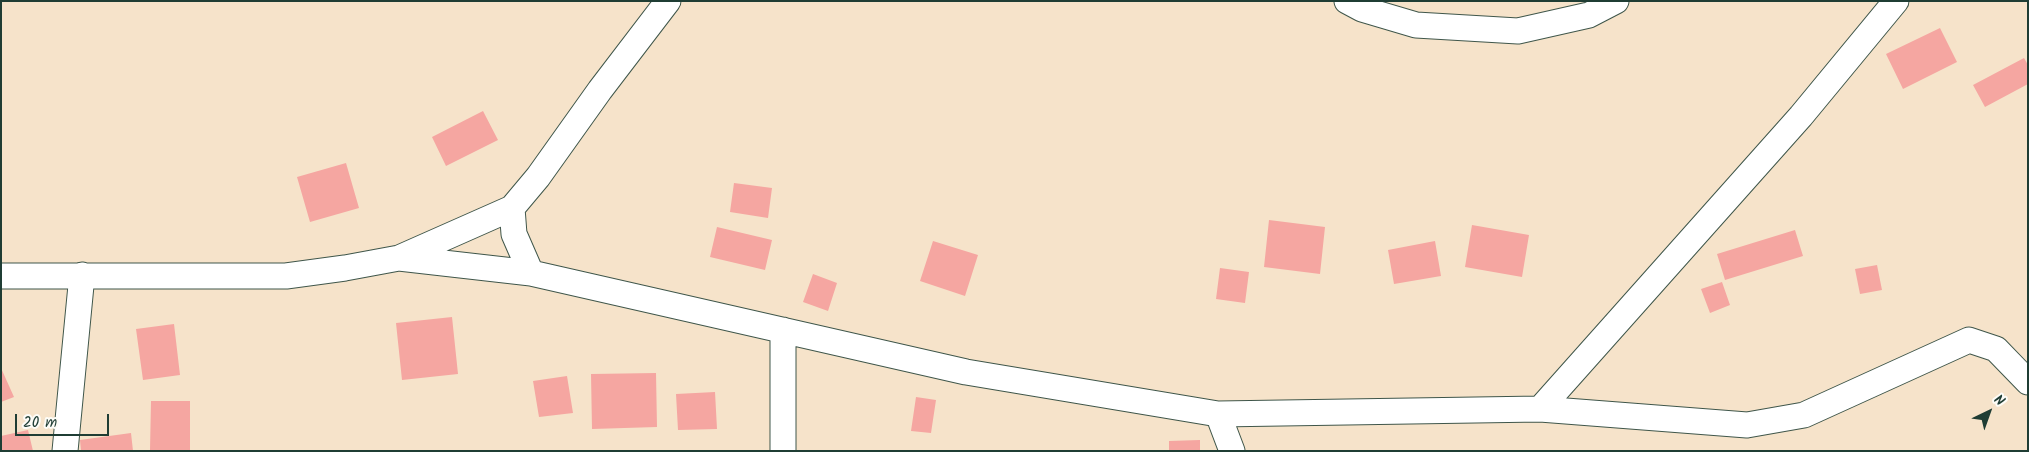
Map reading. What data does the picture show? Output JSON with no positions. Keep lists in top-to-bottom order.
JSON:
{
  "scale_bar": "20 m",
  "north": "top right"
}
